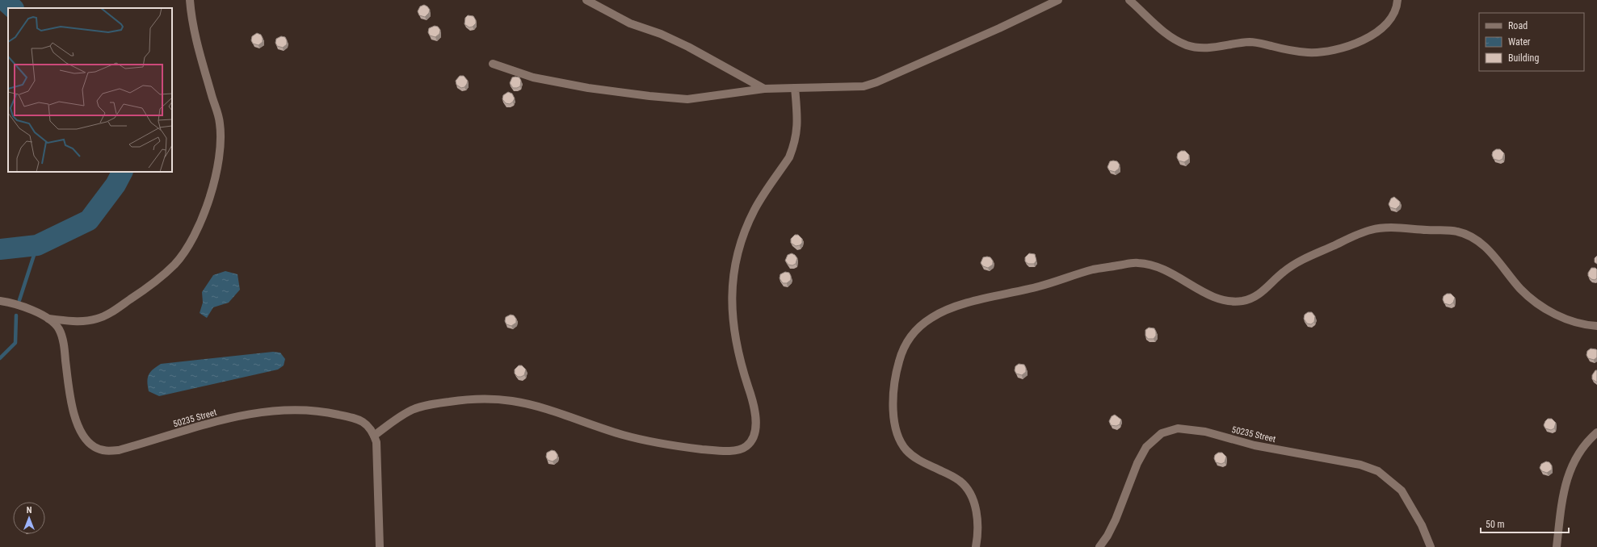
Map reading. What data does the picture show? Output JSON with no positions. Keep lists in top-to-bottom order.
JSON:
{
  "streets": {
    "street": ["50235 Street"]
  },
  "legend": ["Road", "Water", "Building"],
  "scale_bar": "50 m",
  "north": "top"
}
